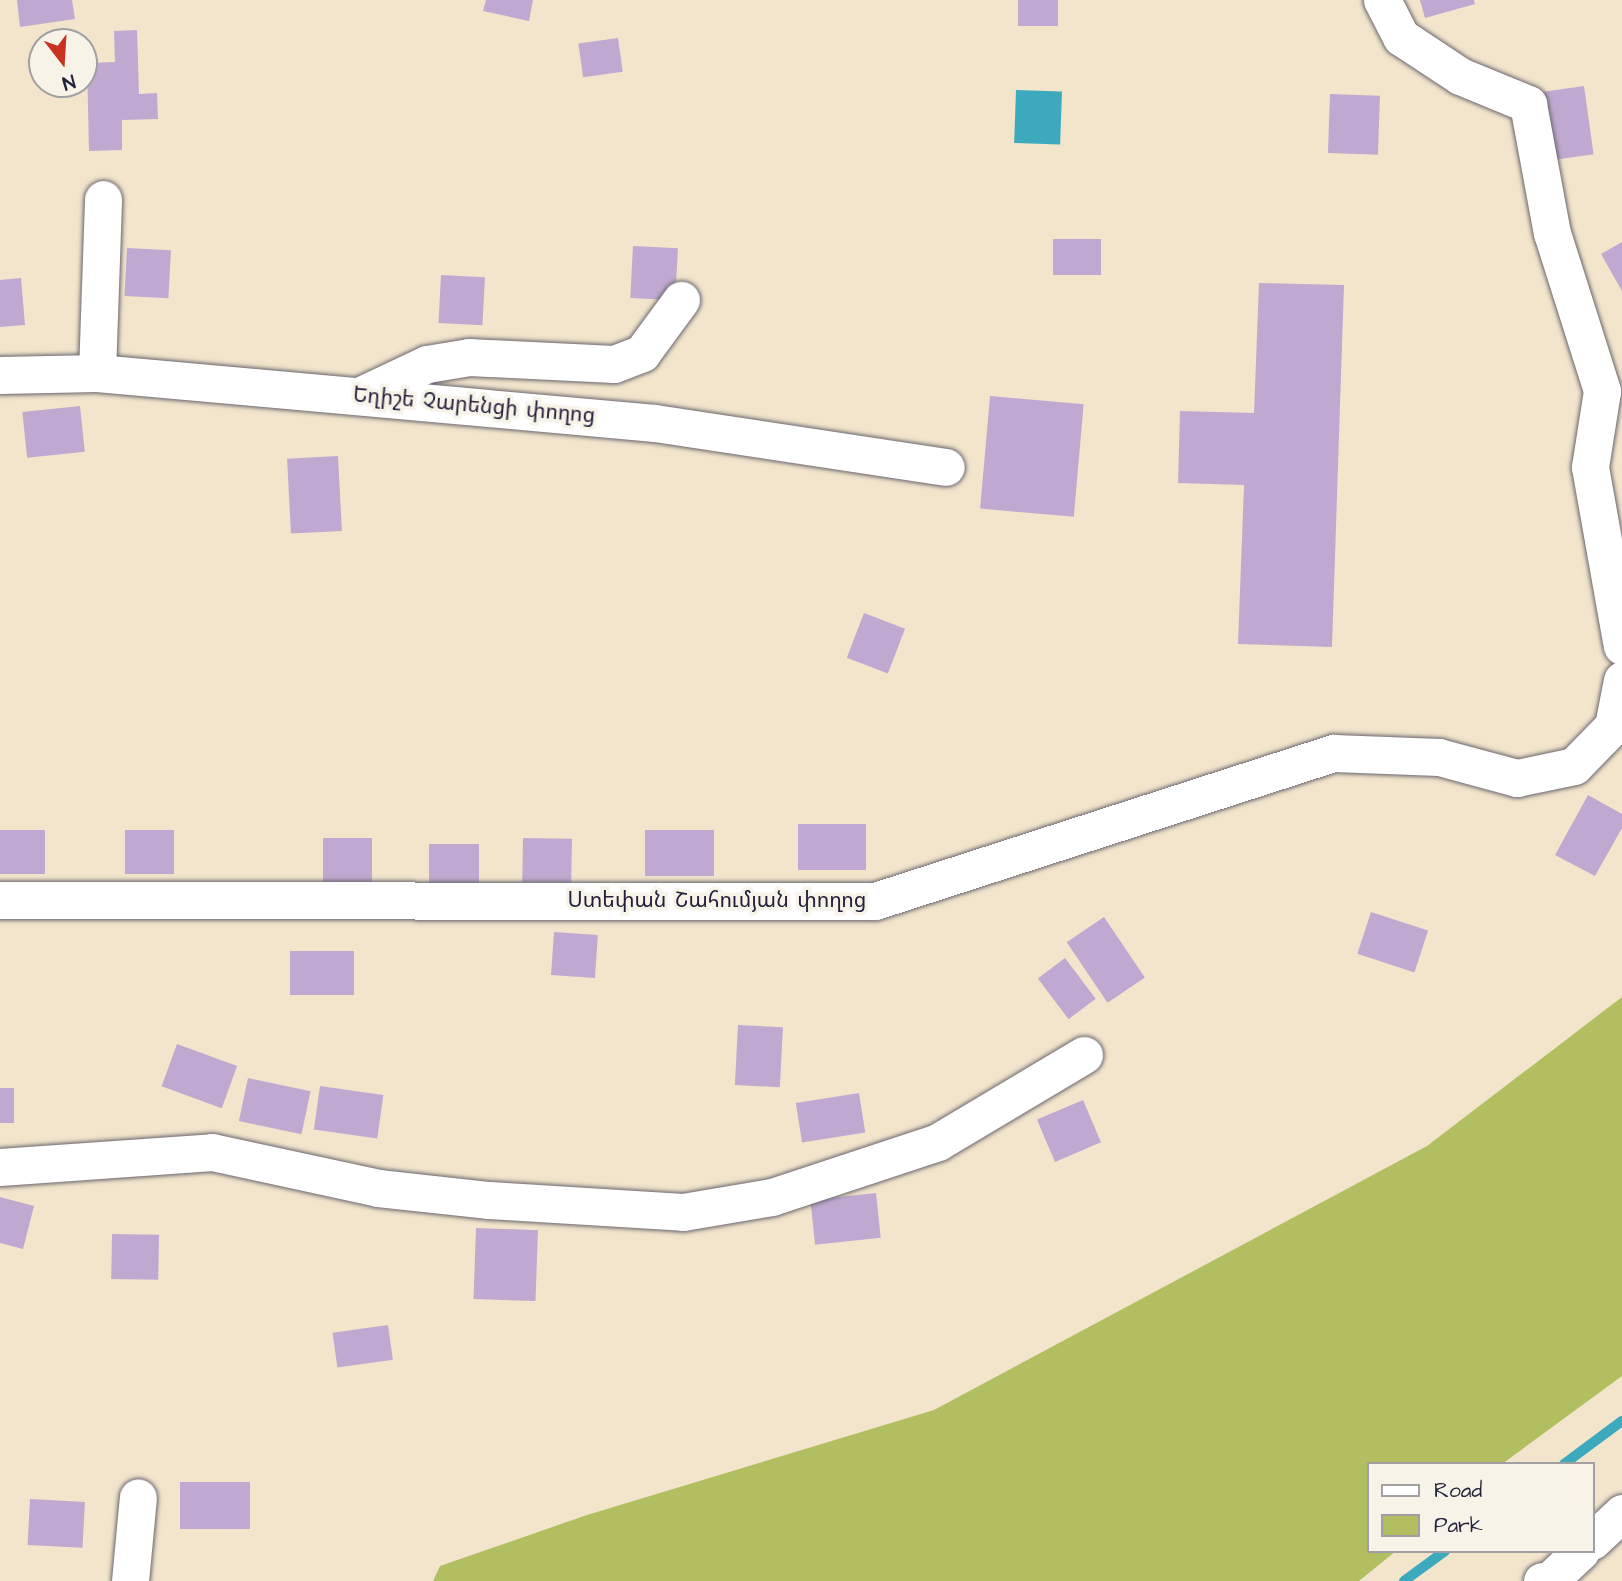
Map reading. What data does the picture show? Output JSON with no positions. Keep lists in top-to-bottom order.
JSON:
{
  "streets": {
    "street": ["Եղիշե Չարենցի փողոց", "Ստեփան Շահումյան փողոց"]
  },
  "legend": ["Road", "Park"],
  "north": "bottom"
}
